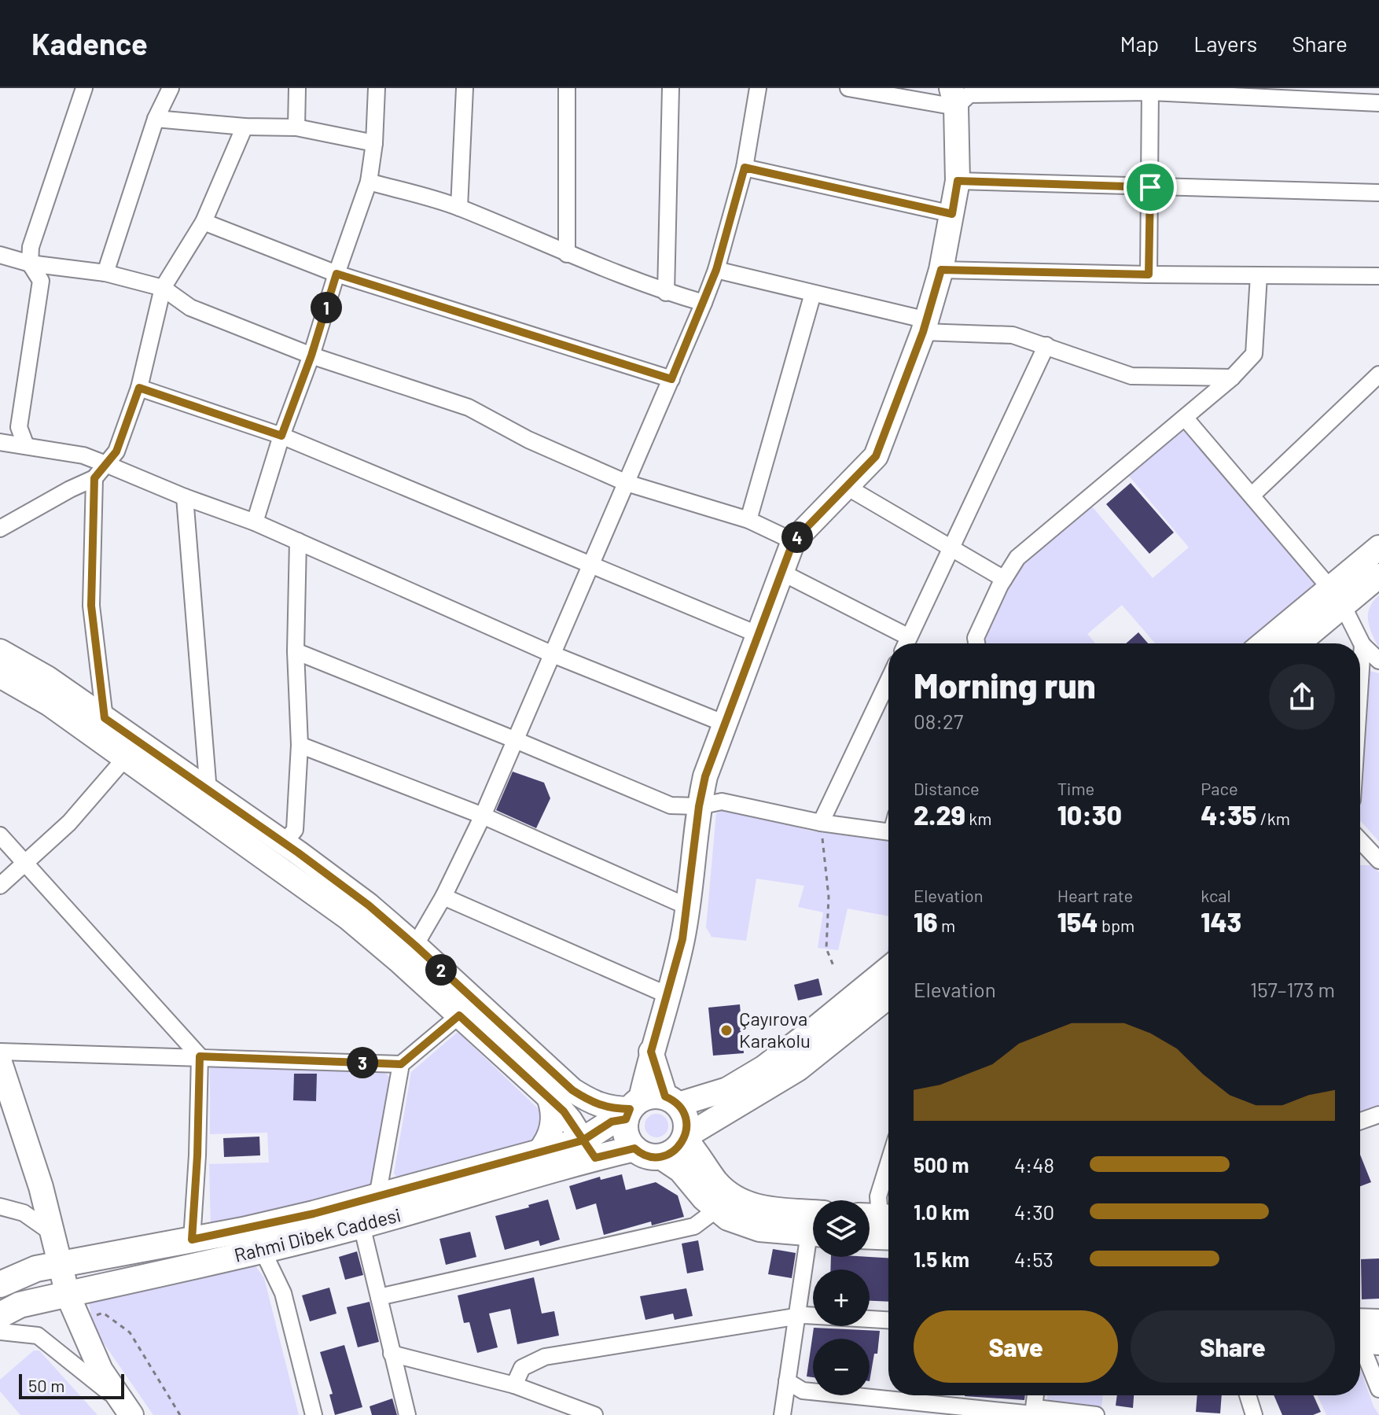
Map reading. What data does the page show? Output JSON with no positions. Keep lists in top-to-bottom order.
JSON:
{
  "streets": {
    "main road": ["Rahmi Dibek Caddesi"]
  },
  "places": ["Çayırova Karakolu"],
  "scale_bar": "50 m",
  "page": {
    "header": "Kadence",
    "nav": ["Map", "Layers", "Share"],
    "pins": [
      "1",
      "4",
      "2",
      "3"
    ],
    "heading": ["Morning run", "08:27"],
    "stats": [
      ["Distance", "2.29 km"],
      ["Time", "10:30"],
      ["Pace", "4:35 /km"],
      ["Elevation", "16 m"],
      ["Heart rate", "154 bpm"],
      ["kcal", "143"]
    ],
    "chart": ["Elevation", "157–173 m"],
    "list": [
      {
        "name": "500 m",
        "note": "4:48"
      },
      {
        "name": "1.0 km",
        "note": "4:30"
      },
      {
        "name": "1.5 km",
        "note": "4:53"
      }
    ],
    "map_buttons": ["+", "−"],
    "buttons": ["Save", "Share"],
    "scale": "50 m"
  }
}
